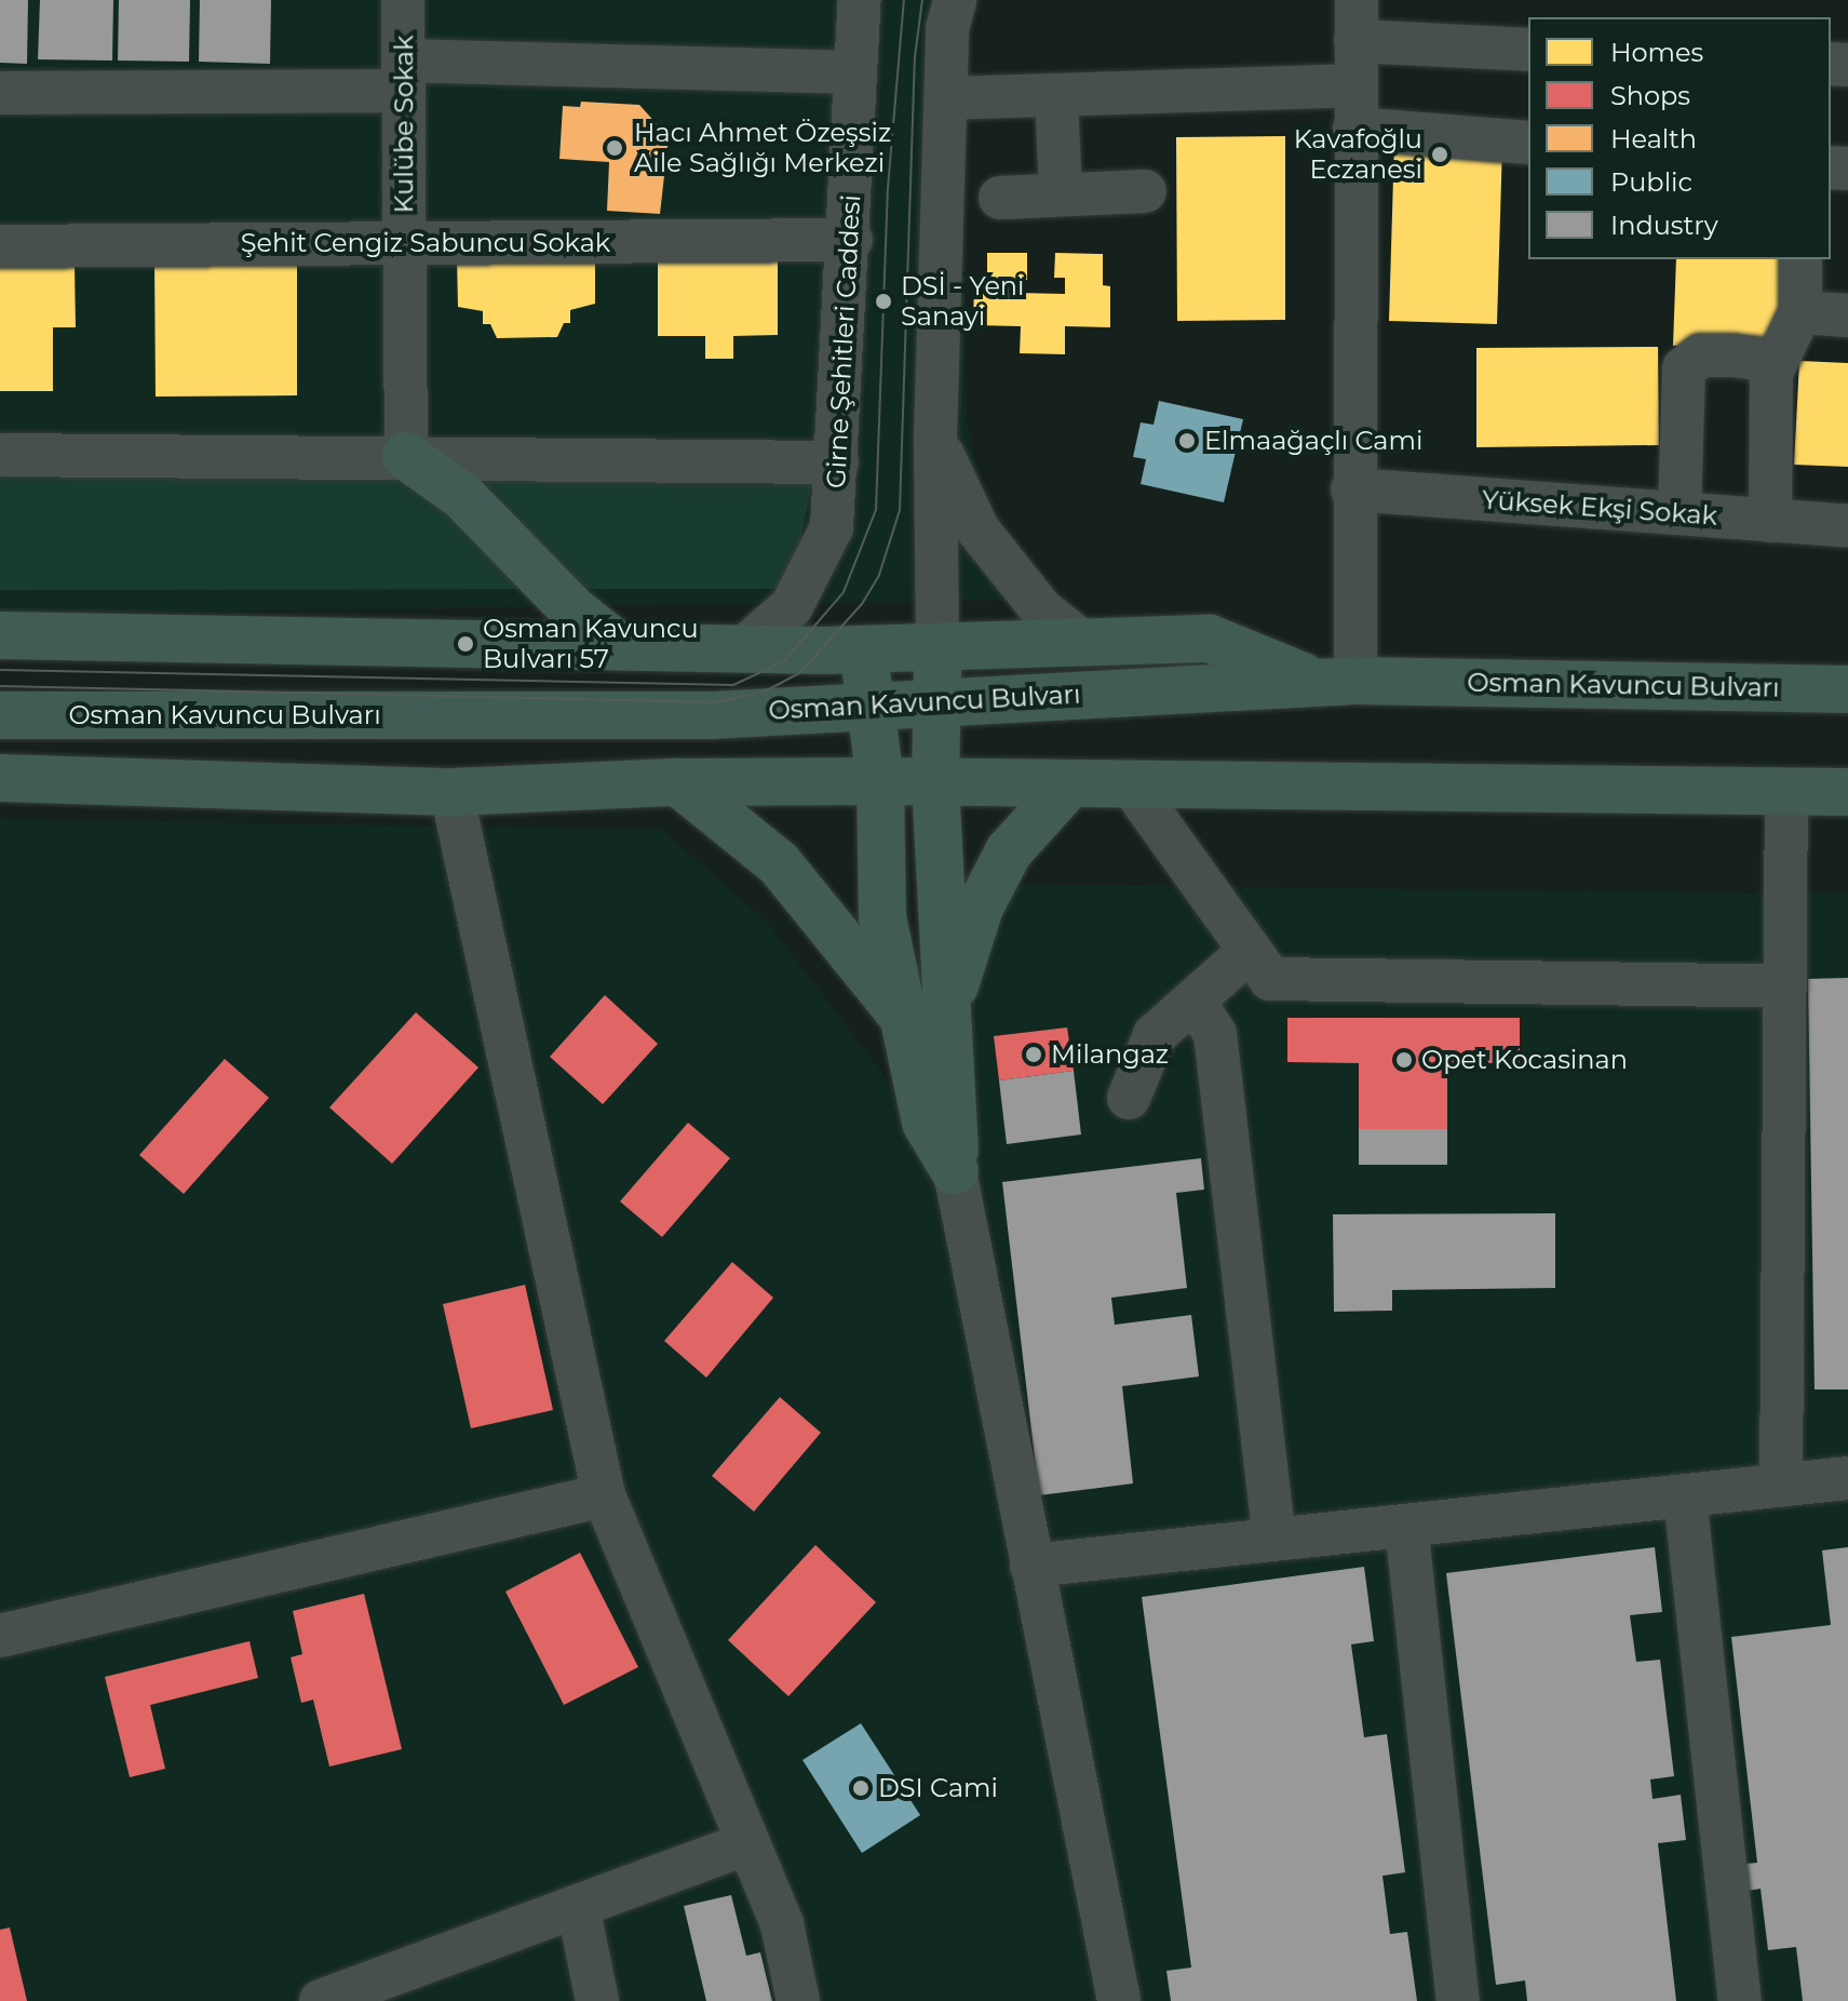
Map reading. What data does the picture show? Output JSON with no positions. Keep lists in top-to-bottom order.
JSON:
{
  "streets": {
    "highway": ["Osman Kavuncu Bulvarı"],
    "street": [
      "Kulübe Sokak",
      "Şehit Cengiz Sabuncu Sokak",
      "Girne Şehitleri Caddesi",
      "Yüksek Ekşi Sokak"
    ]
  },
  "crossings": [
    ["Kulübe Sokak", "Şehit Cengiz Sabuncu Sokak"],
    ["Şehit Cengiz Sabuncu Sokak", "Girne Şehitleri Caddesi"]
  ],
  "places": [
    "Hacı Ahmet Özeşsiz Aile Sağlığı Merkezi",
    "Kavafoğlu Eczanesi",
    "DSİ - Yeni Sanayi",
    "Elmaağaçlı Cami",
    "Osman Kavuncu Bulvarı 57",
    "Milangaz",
    "Opet Kocasinan",
    "DSI Cami"
  ],
  "legend": [
    "Homes",
    "Shops",
    "Health",
    "Public",
    "Industry"
  ]
}
